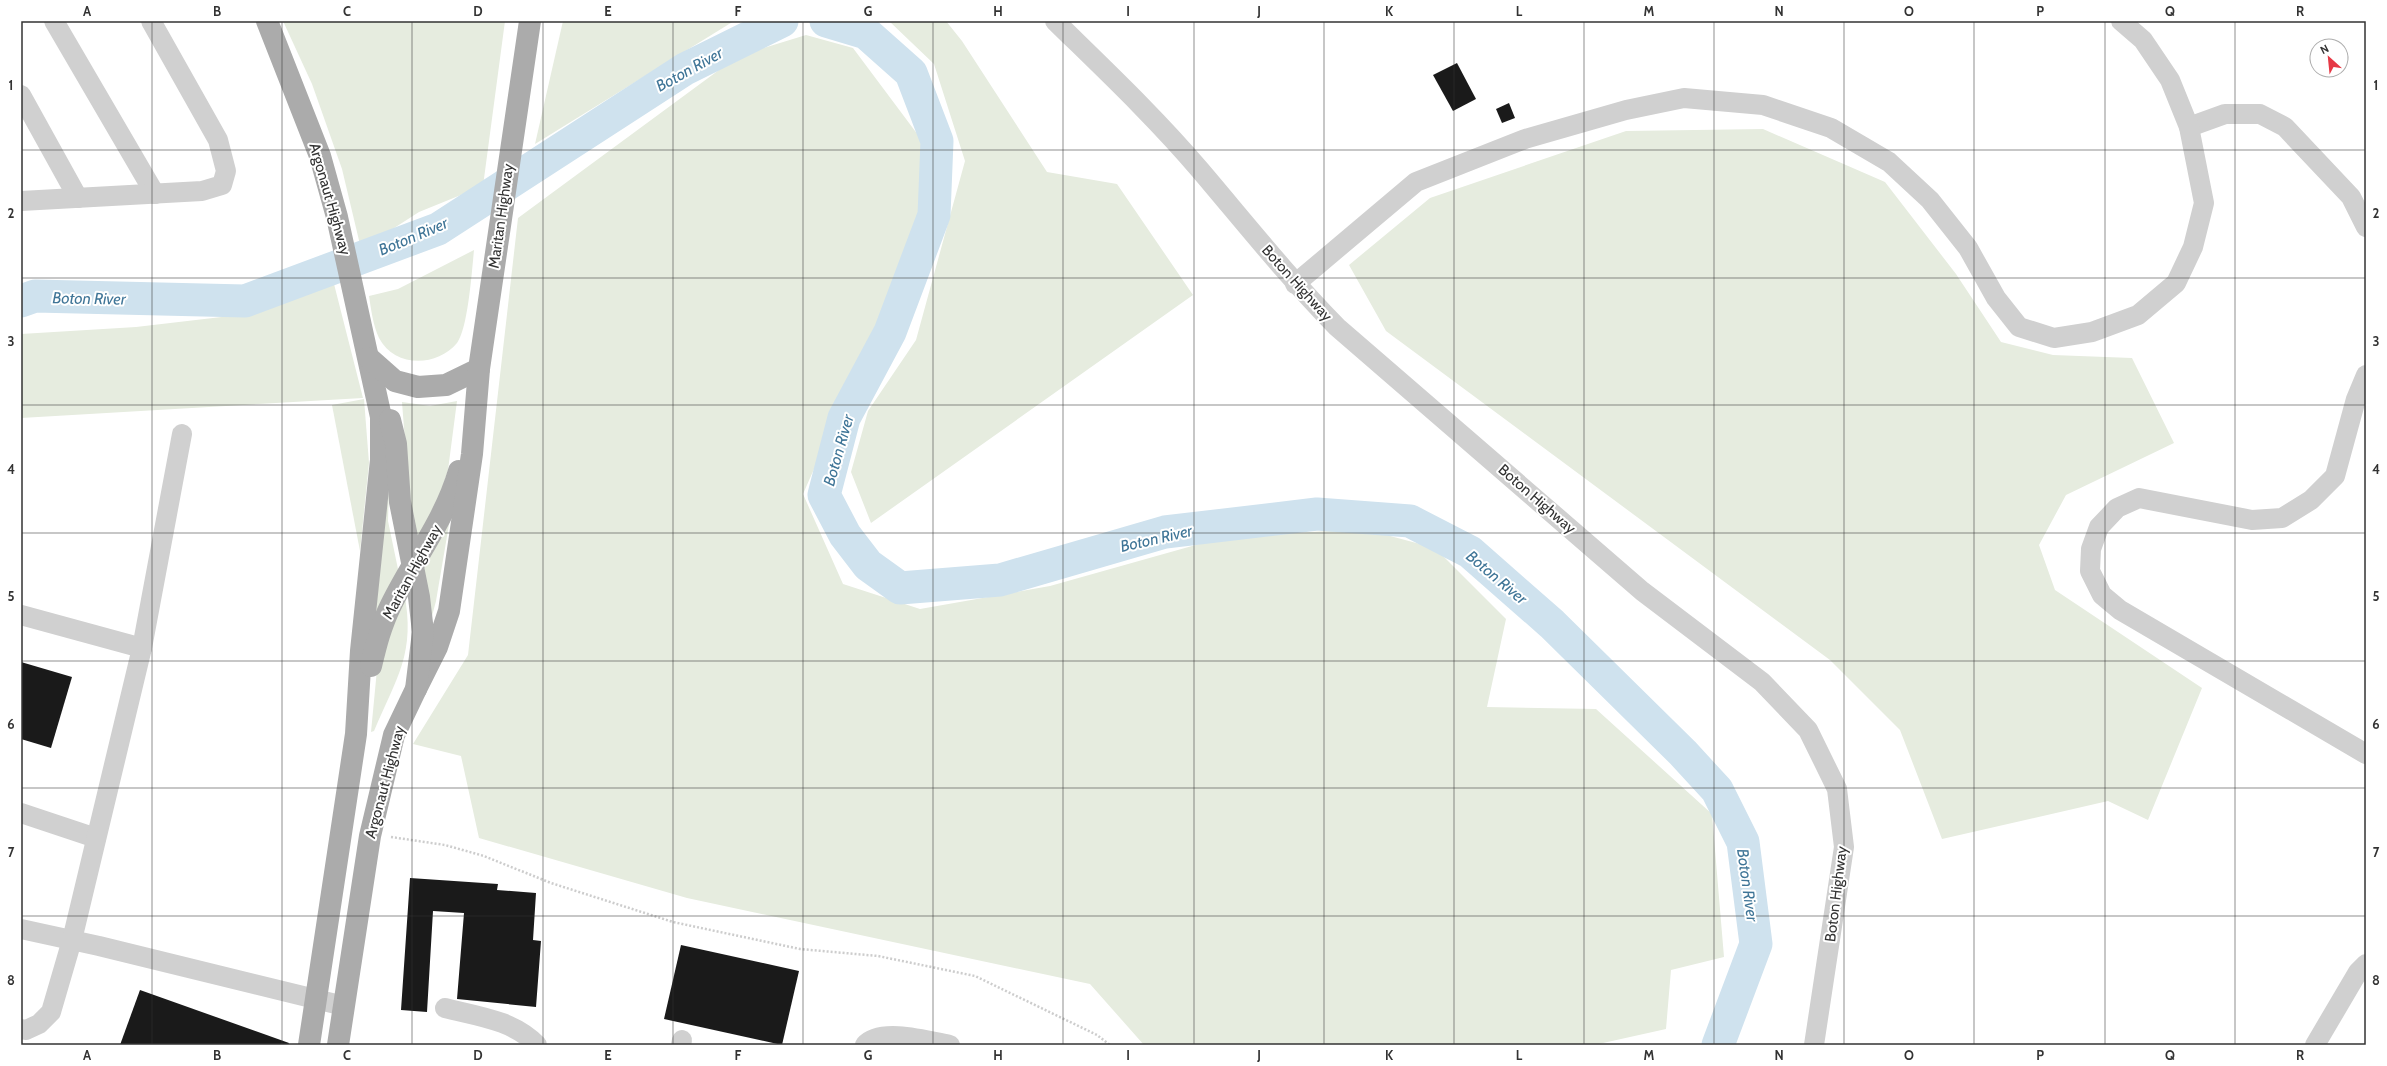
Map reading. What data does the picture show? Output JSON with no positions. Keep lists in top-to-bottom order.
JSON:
{
  "streets": {
    "main road": ["Argonaut Highway", "Maritan Highway"],
    "street": ["Boton Highway"]
  },
  "crossings": [
    ["Argonaut Highway", "Maritan Highway"]
  ],
  "water": ["Boton River"],
  "north": "top left",
  "grid": {
    "columns": [
      "A",
      "B",
      "C",
      "D",
      "E",
      "F",
      "G",
      "H",
      "I",
      "J",
      "K",
      "L",
      "M",
      "N",
      "O",
      "P",
      "Q",
      "R"
    ],
    "rows": [
      "1",
      "2",
      "3",
      "4",
      "5",
      "6",
      "7",
      "8"
    ]
  }
}
